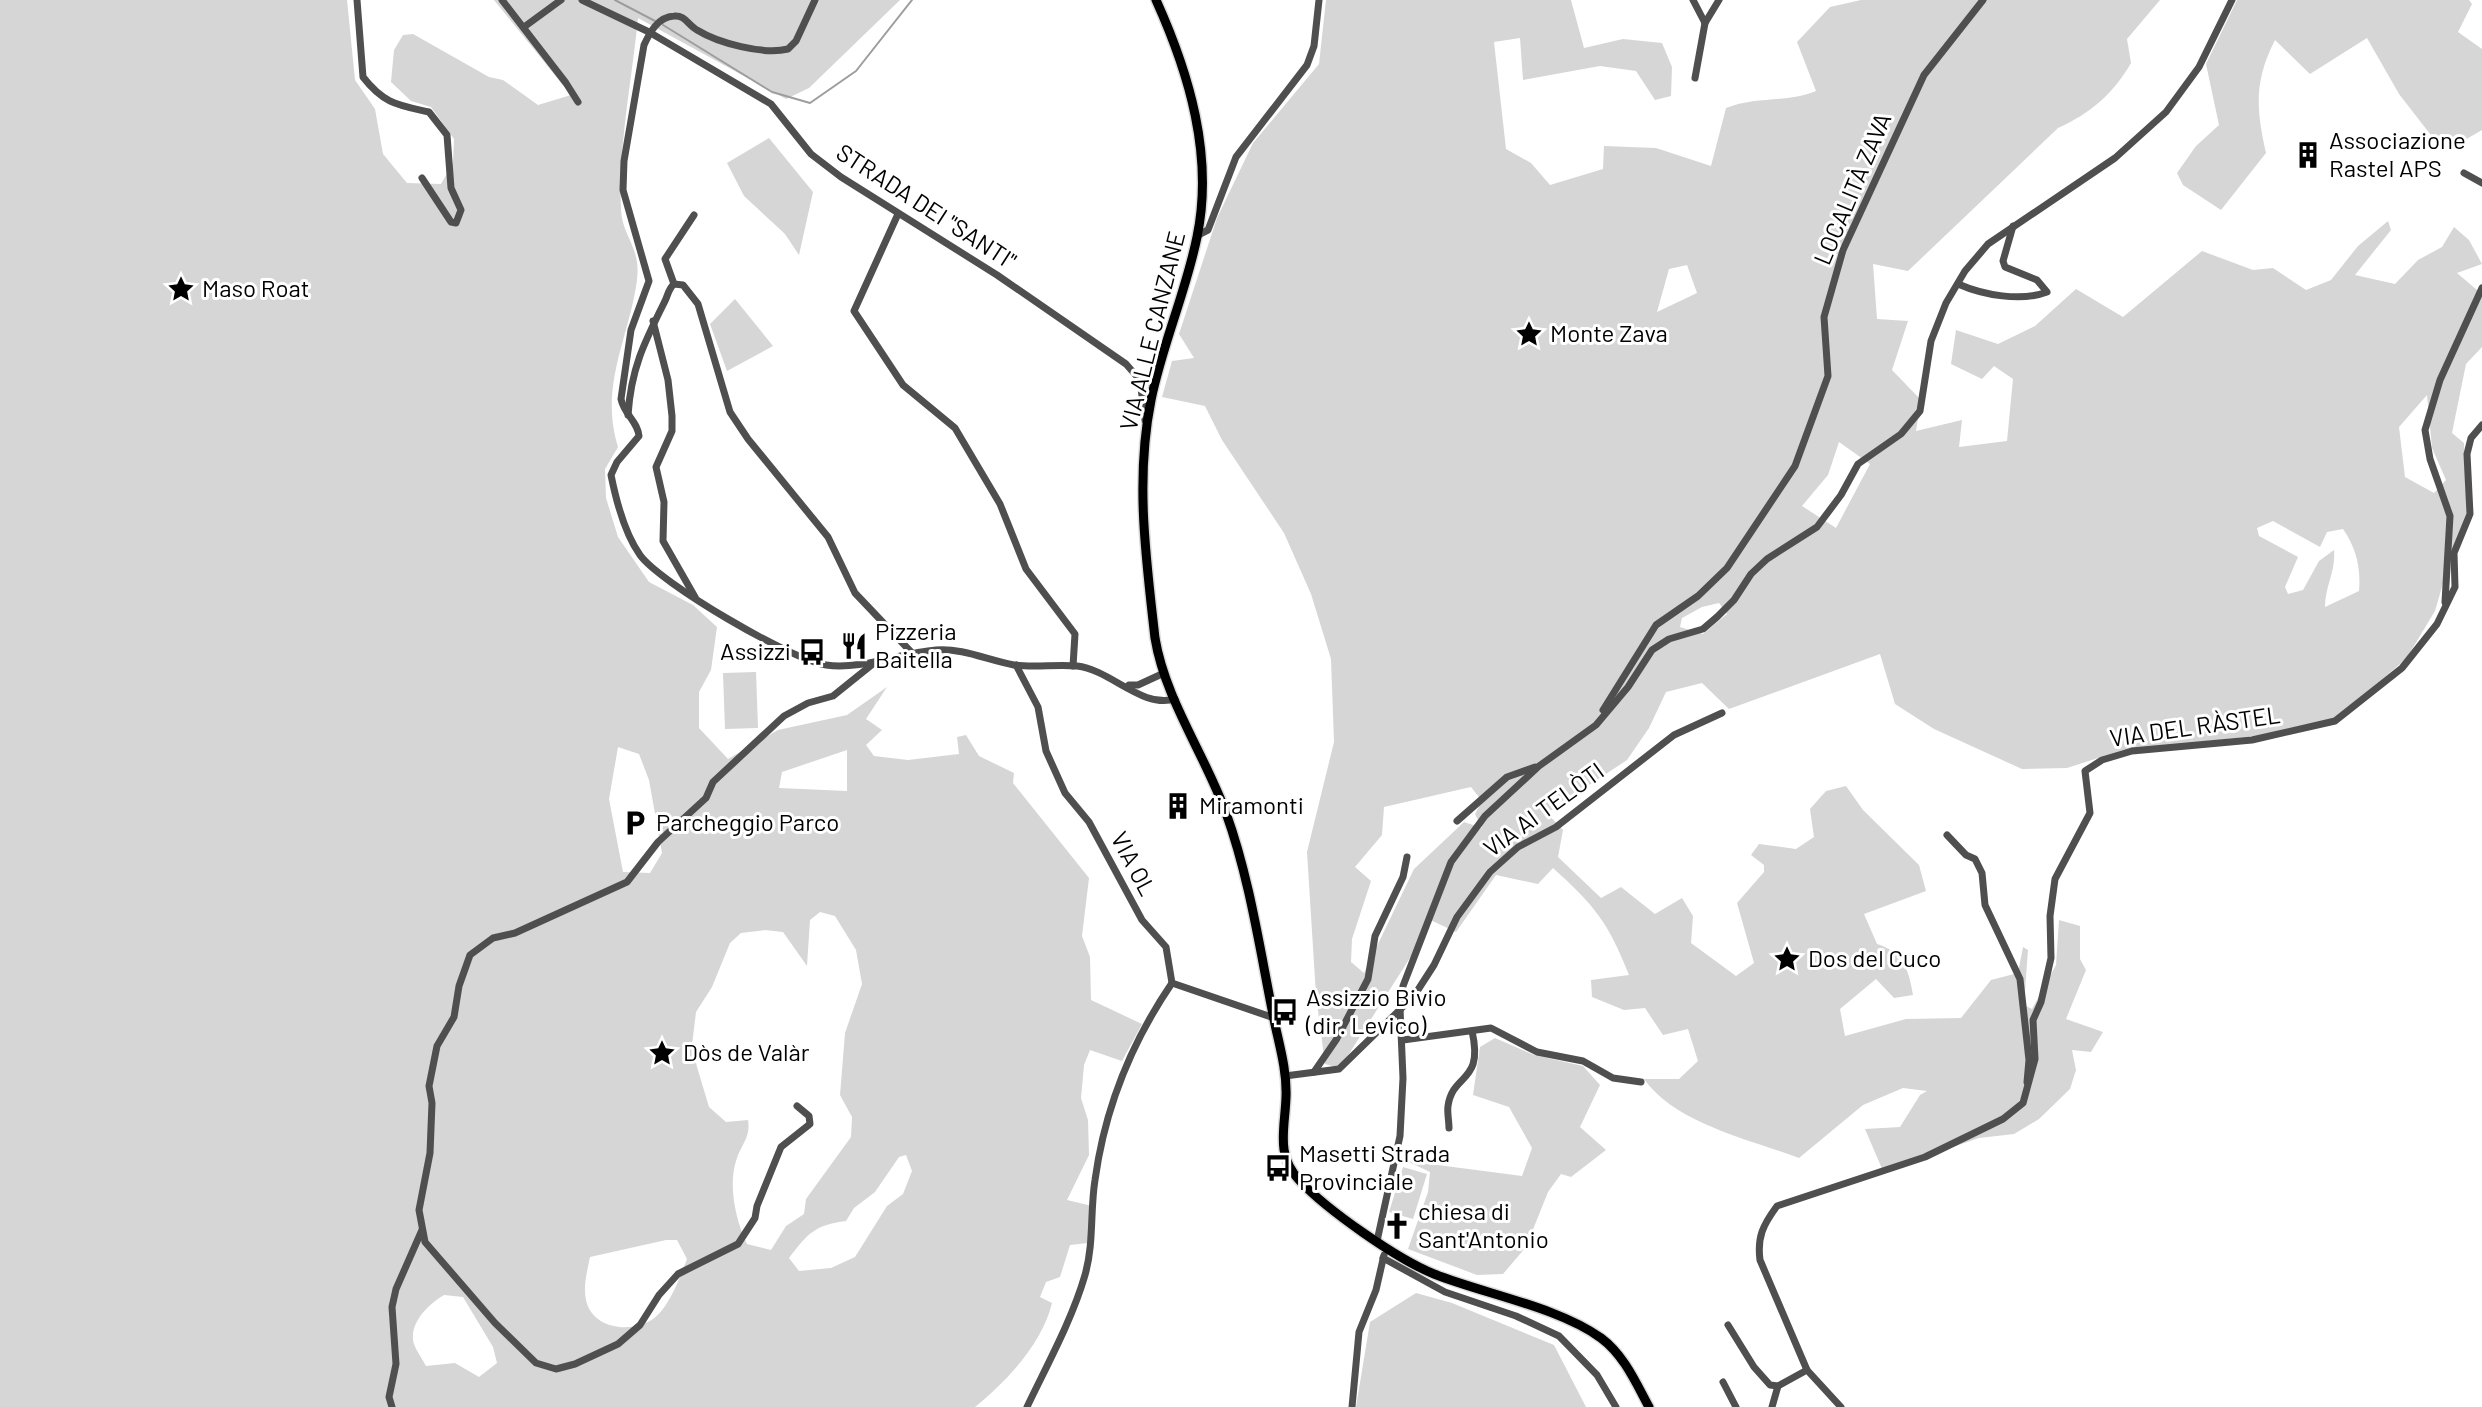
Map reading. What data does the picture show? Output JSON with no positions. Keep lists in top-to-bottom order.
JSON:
{
  "streets": {
    "main road": ["VIA ALLE CANZANE"],
    "street": [
      "LOCALITÀ ZAVA",
      "STRADA DEI \"SANTI\"",
      "VIA DEL RÀSTEL",
      "VIA AI TELÒTI",
      "VIA OL"
    ]
  },
  "crossings": [
    ["STRADA DEI \"SANTI\"", "VIA ALLE CANZANE"],
    ["VIA ALLE CANZANE", "VIA AI TELÒTI"]
  ],
  "places": {
    "building": ["Associazione Rastel APS", "Miramonti"],
    "place": [
      "Maso Roat",
      "Monte Zava",
      "Dos del Cuco",
      "Dòs de Valàr"
    ],
    "restaurant": ["Pizzeria Baitella"],
    "bus stop": ["Assizzi", "Assizzio Bivio (dir. Levico)", "Masetti Strada Provinciale"],
    "parking": ["Parcheggio Parco"],
    "church": ["chiesa di Sant'Antonio"]
  }
}
